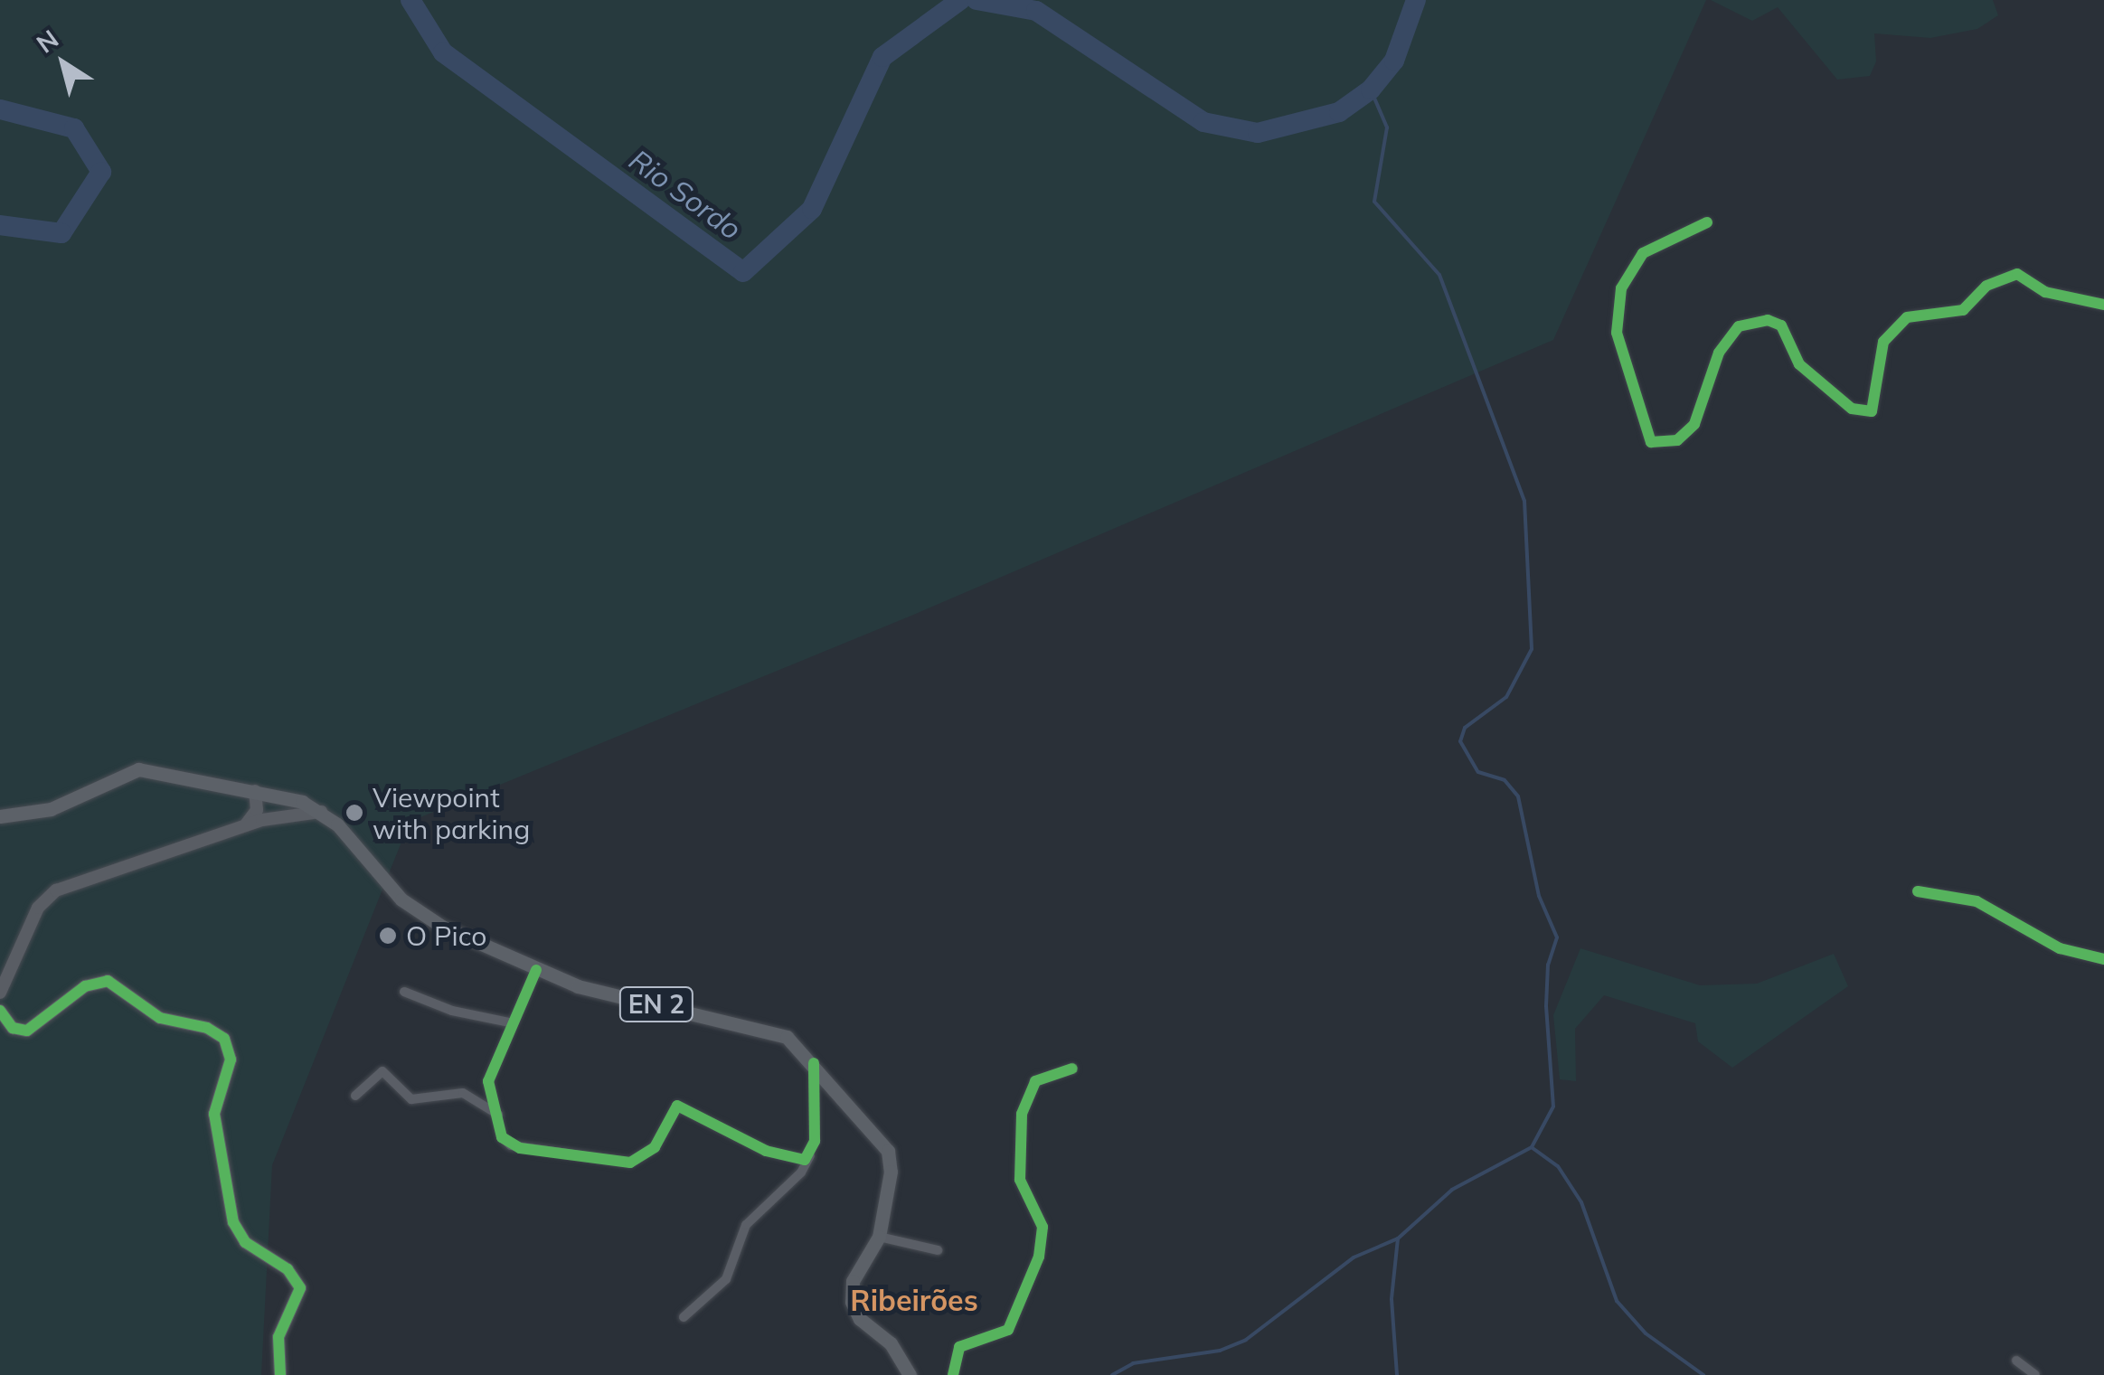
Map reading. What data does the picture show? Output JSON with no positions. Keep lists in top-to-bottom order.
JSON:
{
  "streets": {
    "main road": ["EN 2"]
  },
  "districts": ["Ribeirões"],
  "water": ["Rio Sordo"],
  "places": ["Viewpoint with parking", "O Pico"],
  "north": "top left"
}
